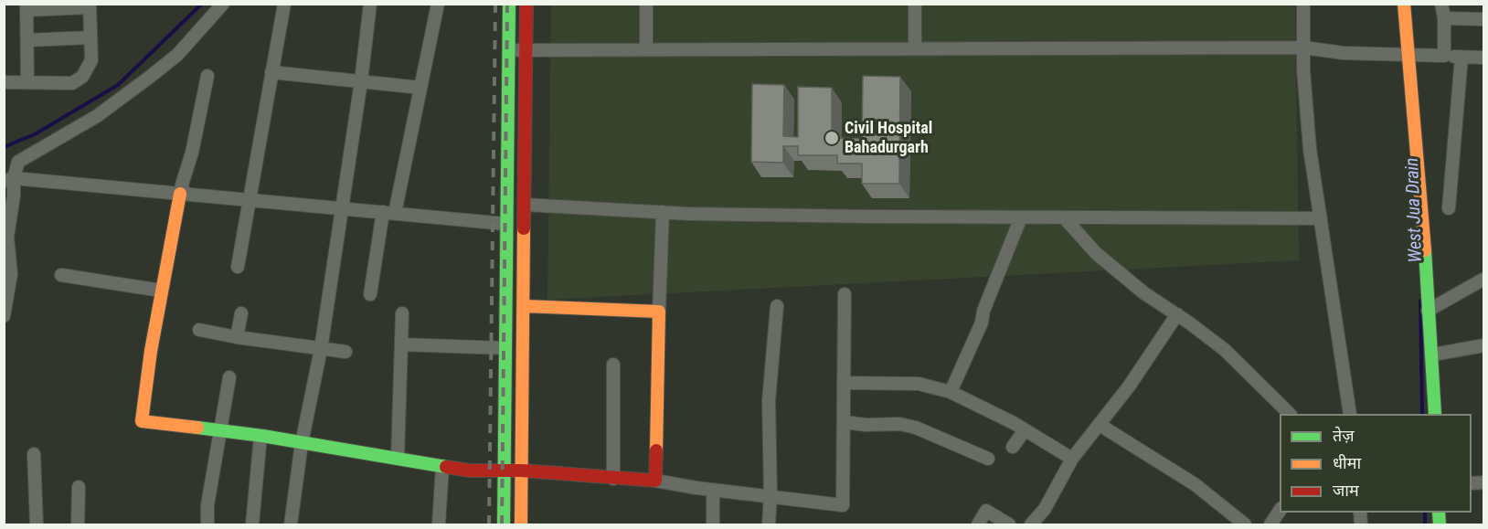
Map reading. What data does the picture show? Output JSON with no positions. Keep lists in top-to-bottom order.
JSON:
{
  "water": ["West Jua Drain"],
  "places": ["Civil Hospital Bahadurgarh"],
  "legend": ["तेज़", "धीमा", "जाम"]
}
